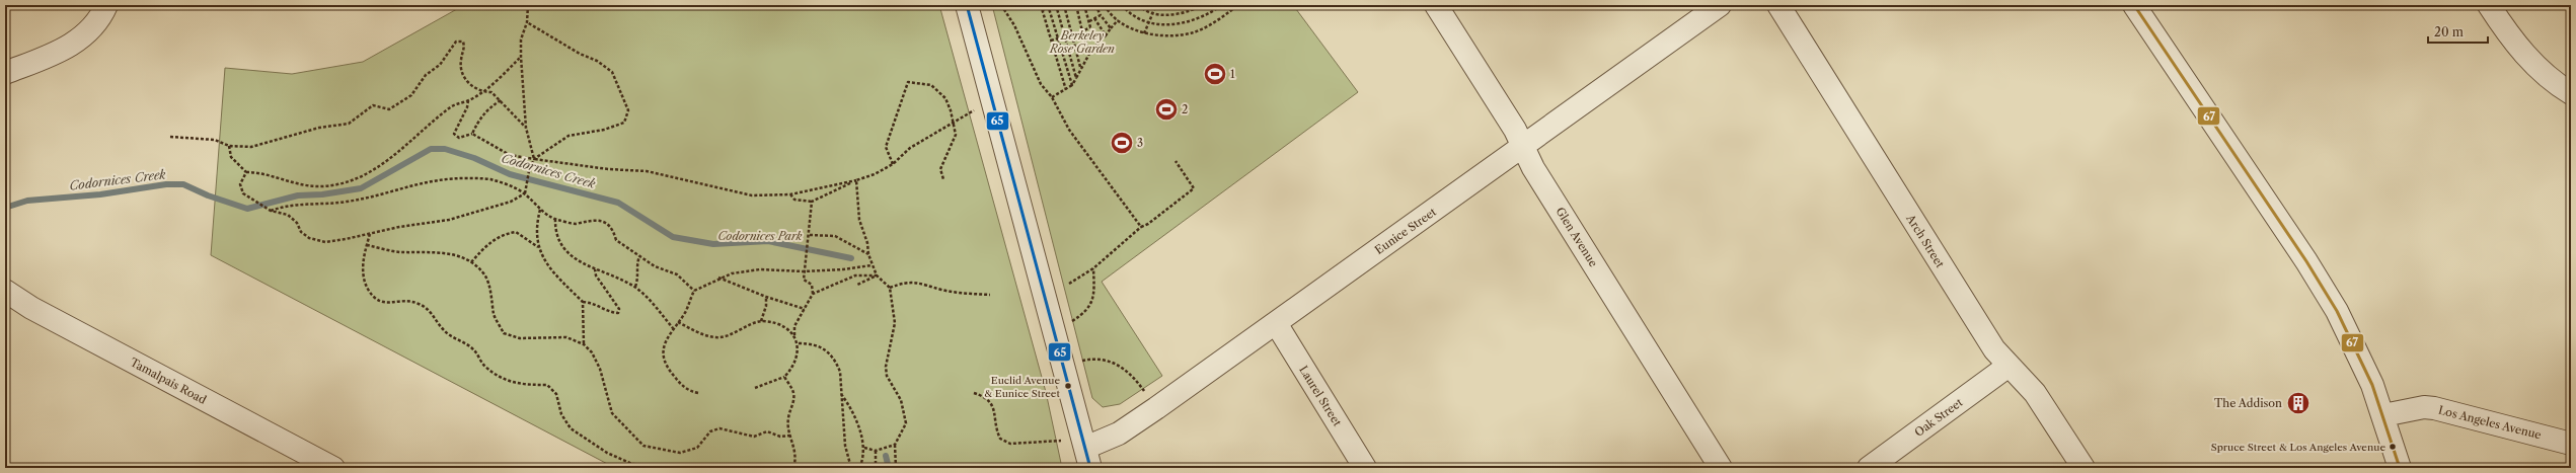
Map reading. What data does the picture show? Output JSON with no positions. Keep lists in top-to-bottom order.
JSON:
{
  "streets": {
    "street": [
      "Eunice Street",
      "Glen Avenue",
      "Arch Street",
      "Tamalpais Road",
      "Laurel Street",
      "Oak Street",
      "Los Angeles Avenue"
    ]
  },
  "crossings": [
    ["Eunice Street", "Glen Avenue"],
    ["Eunice Street", "Laurel Street"],
    ["Arch Street", "Oak Street"]
  ],
  "water": ["Codornices Creek"],
  "parks": ["Berkeley Rose Garden", "Codornices Park"],
  "places": {
    "sports": ["1", "2", "3"],
    "other": ["Euclid Avenue & Eunice Street", "Spruce Street & Los Angeles Avenue"],
    "building": ["The Addison"]
  },
  "lines": ["transit line 65", "transit line 67"],
  "scale_bar": "20 m"
}
